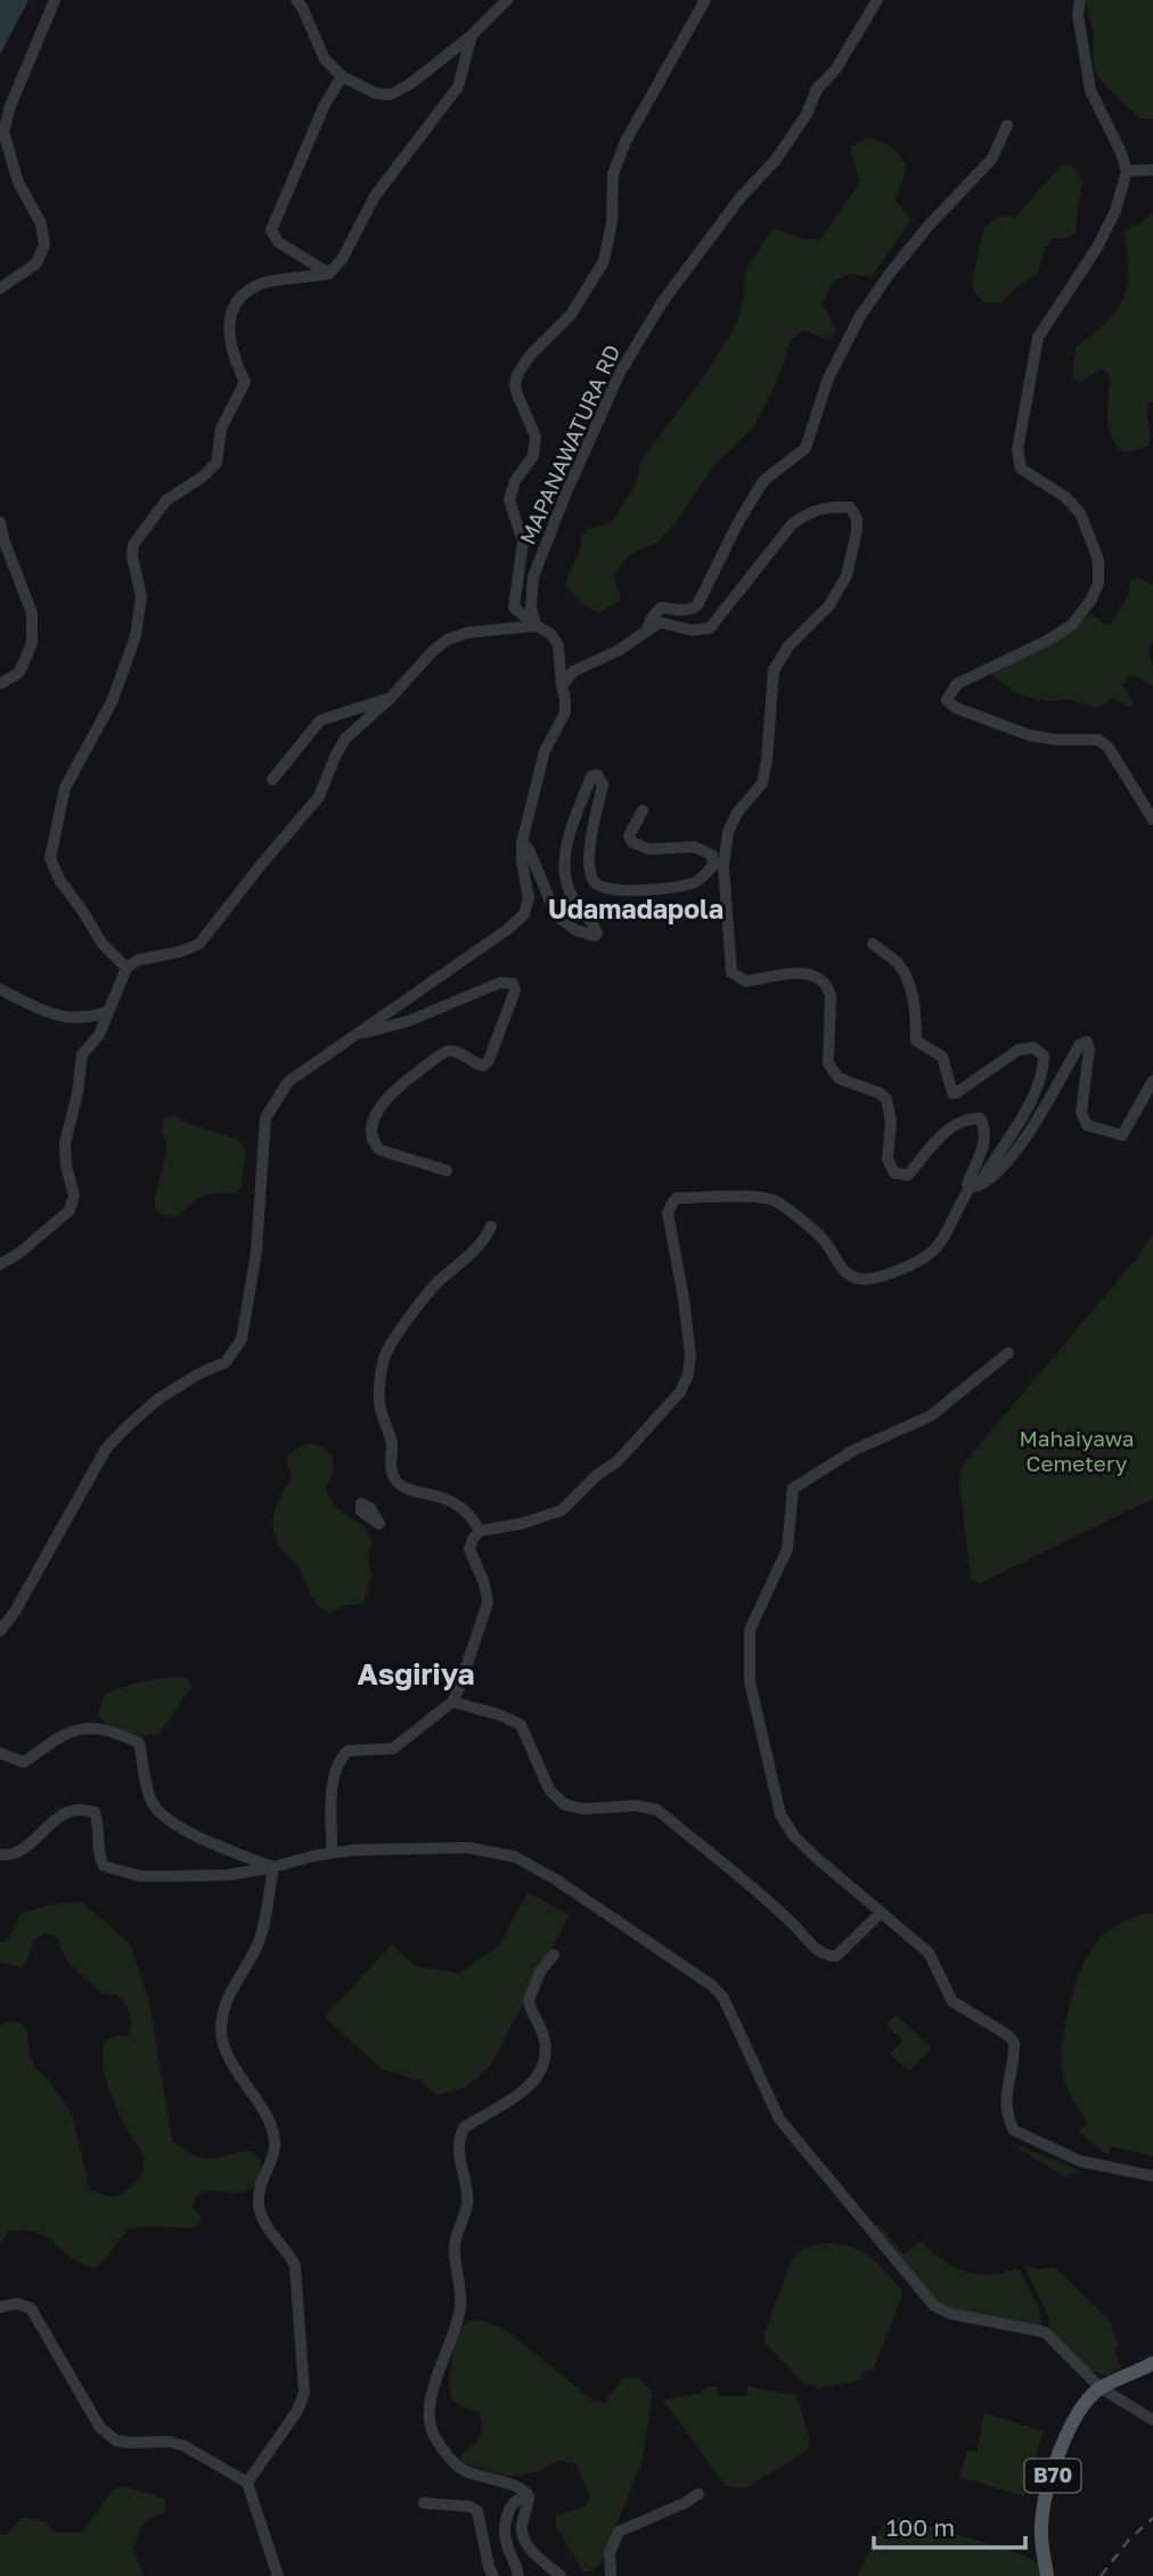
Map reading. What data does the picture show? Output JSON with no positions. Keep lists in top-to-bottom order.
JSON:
{
  "streets": {
    "main road": ["B70"],
    "street": ["MAPANAWATURA RD"]
  },
  "districts": ["Udamadapola", "Asgiriya"],
  "parks": ["Mahaiyawa Cemetery"],
  "scale_bar": "100 m"
}
